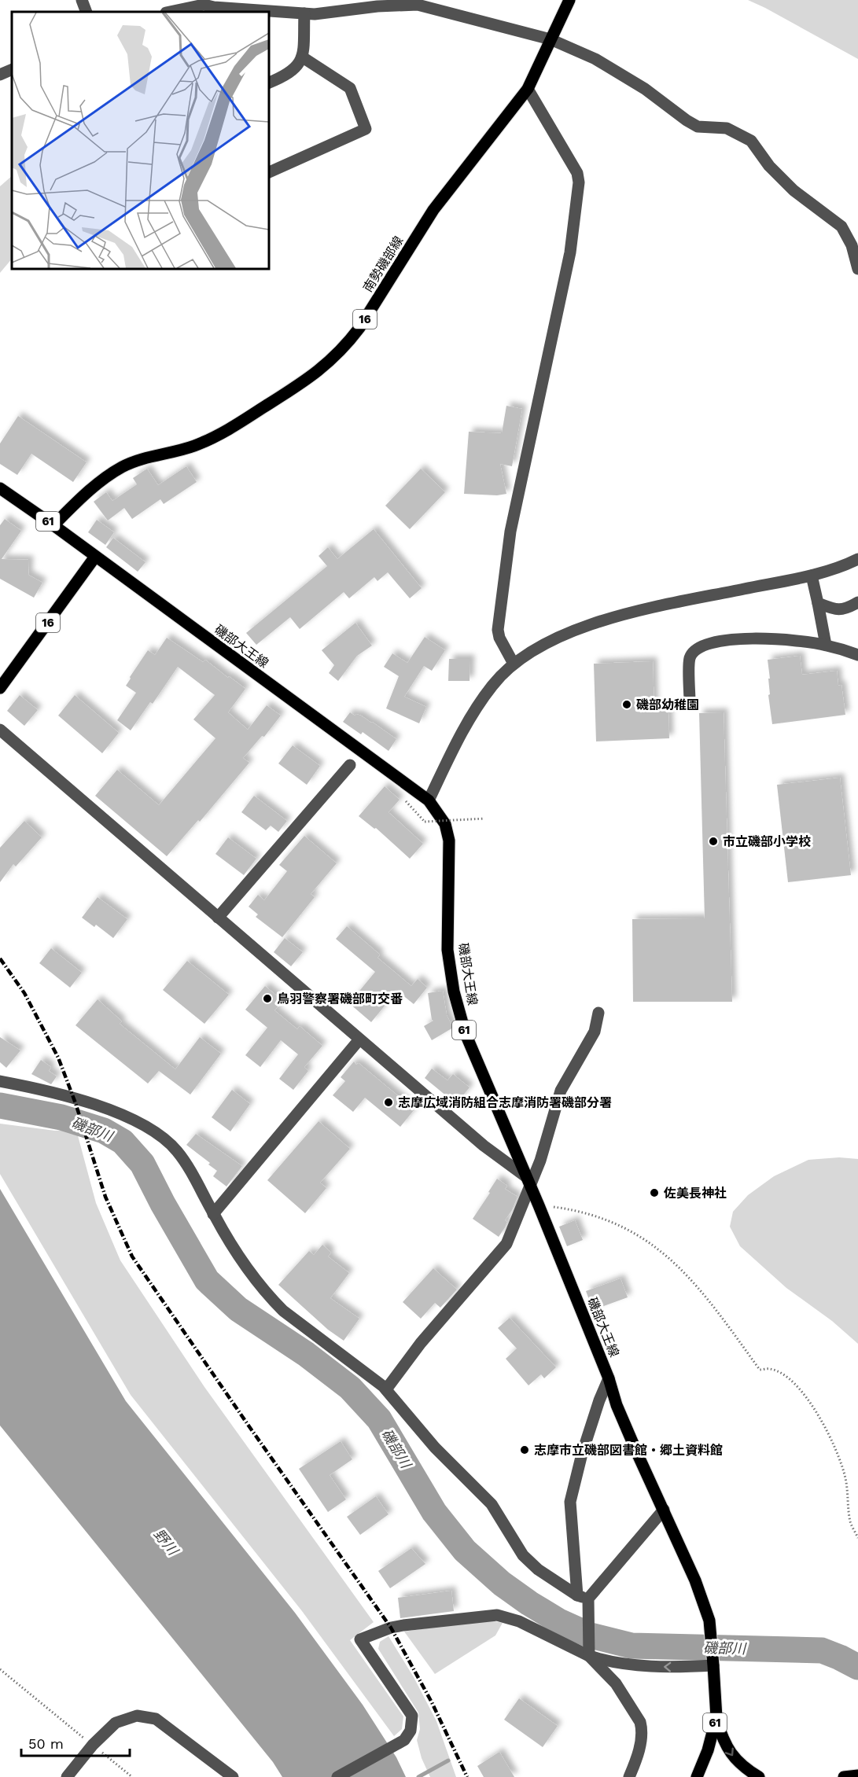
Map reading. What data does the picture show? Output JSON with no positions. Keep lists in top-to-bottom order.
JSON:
{
  "streets": {
    "main road": [
      "南勢磯部線",
      "16",
      "61",
      "磯部大王線"
    ]
  },
  "crossings": [
    ["南勢磯部線", "磯部大王線"],
    ["16", "磯部大王線"]
  ],
  "water": ["磯部川", "野川"],
  "places": [
    "磯部幼稚園",
    "市立磯部小学校",
    "鳥羽警察署磯部町交番",
    "志摩広域消防組合志摩消防署磯部分署",
    "佐美長神社",
    "志摩市立磯部図書館・郷土資料館"
  ],
  "scale_bar": "50 m"
}
